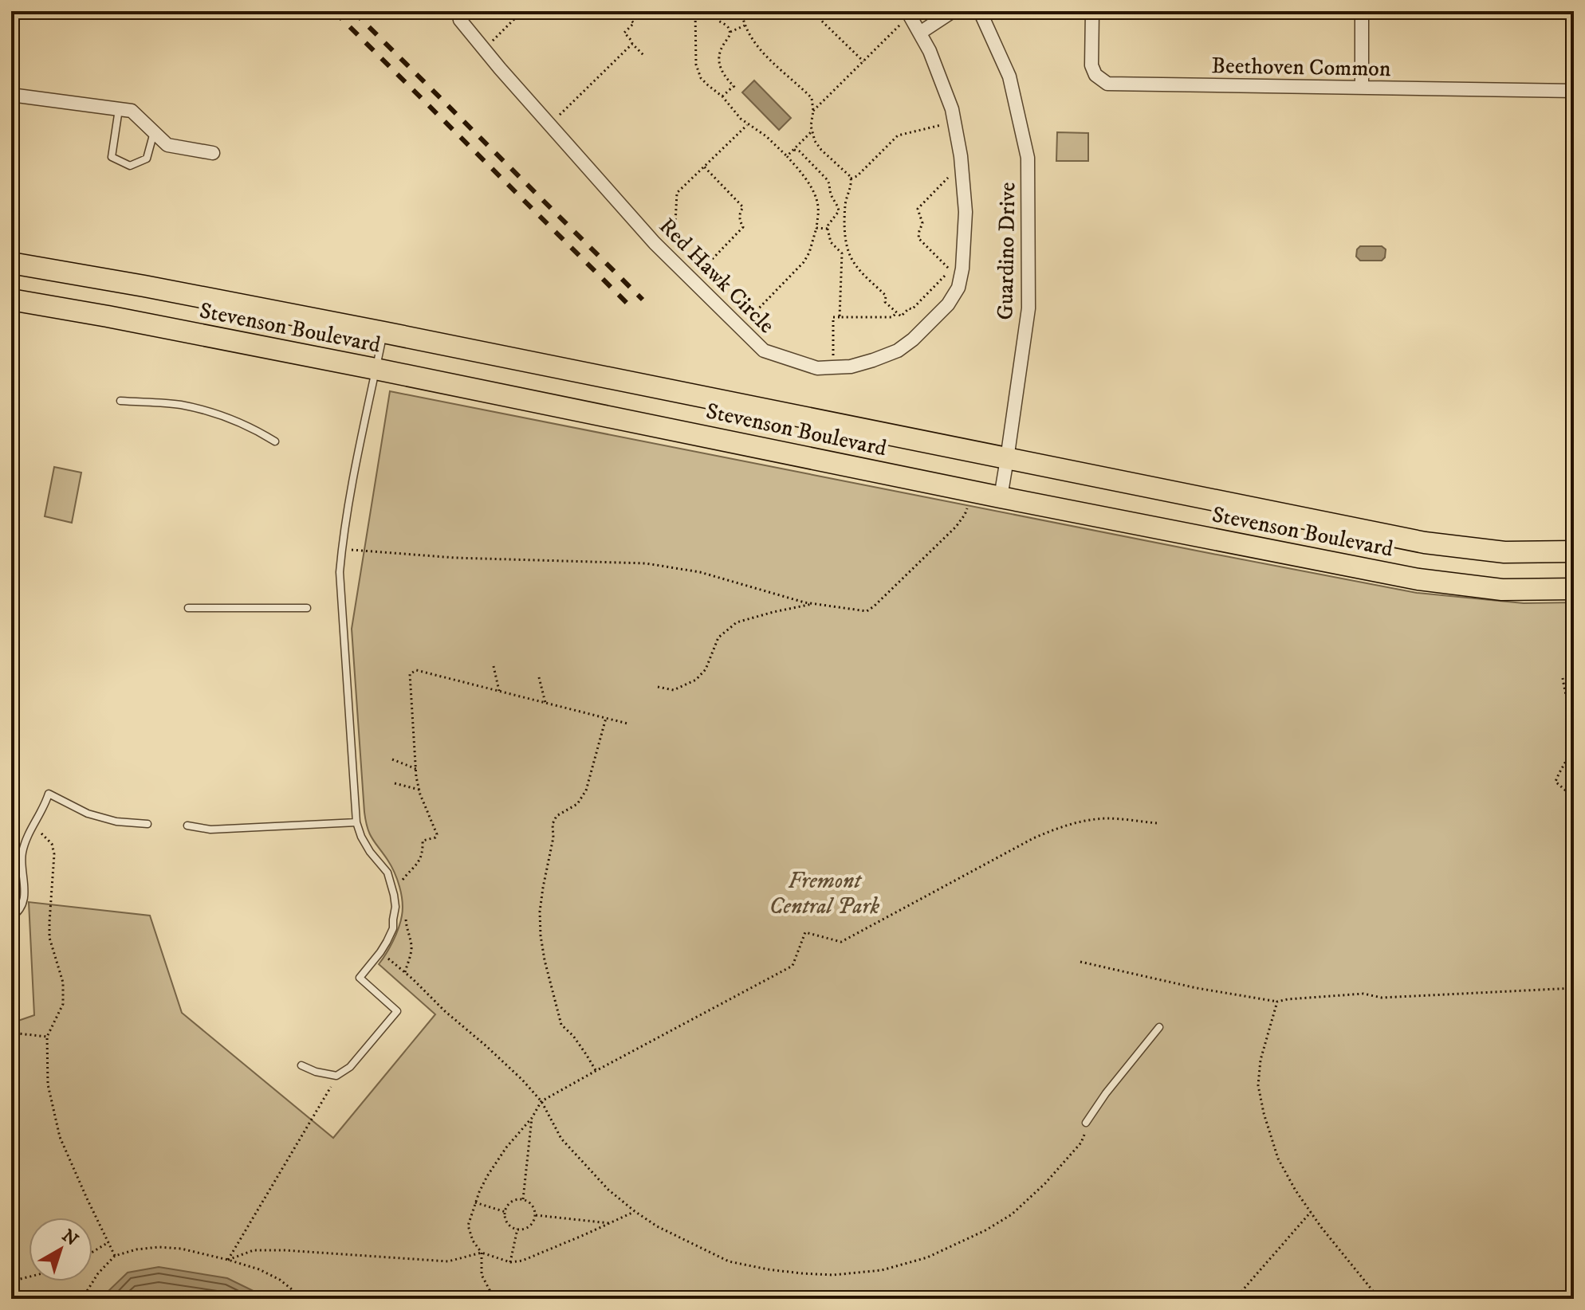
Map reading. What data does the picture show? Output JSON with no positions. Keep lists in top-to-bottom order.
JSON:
{
  "streets": {
    "main road": ["Stevenson Boulevard"],
    "street": ["Beethoven Common", "Guardino Drive", "Red Hawk Circle"]
  },
  "crossings": [
    ["Guardino Drive", "Stevenson Boulevard"]
  ],
  "parks": ["Fremont Central Park"],
  "north": "top right"
}
